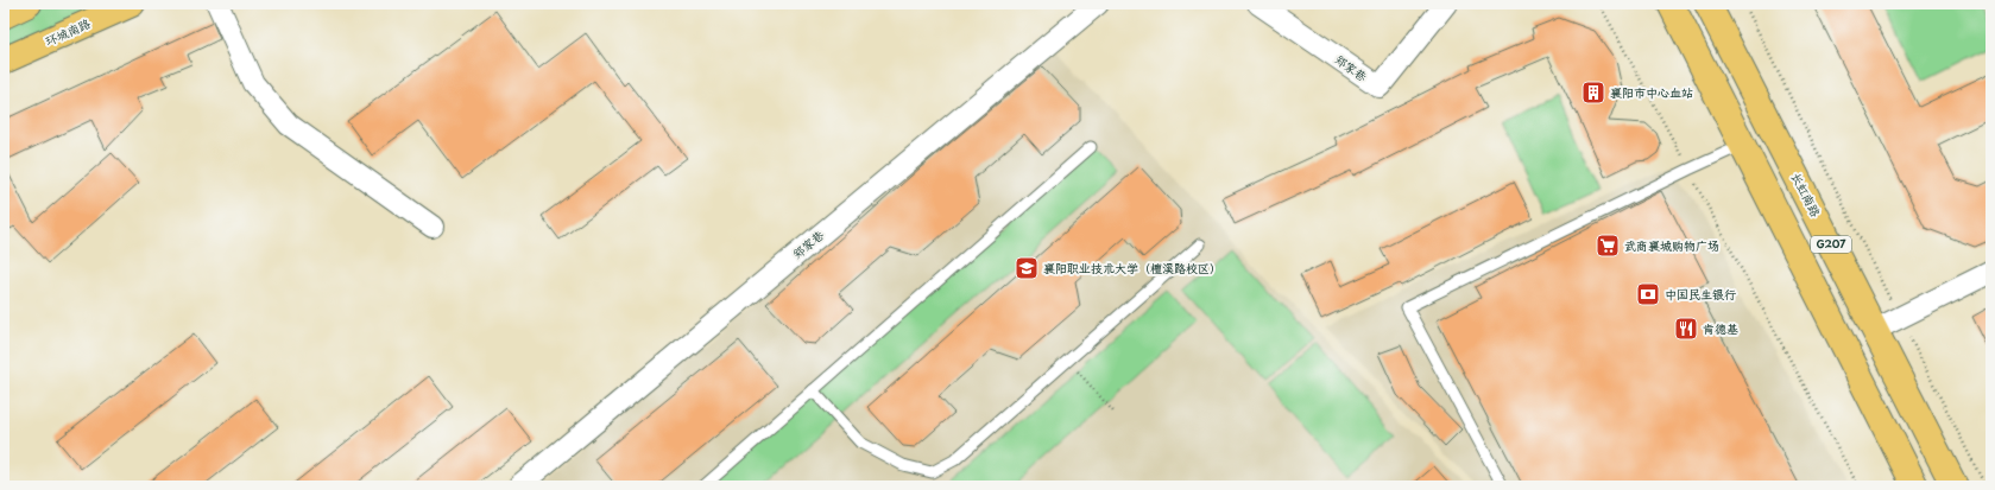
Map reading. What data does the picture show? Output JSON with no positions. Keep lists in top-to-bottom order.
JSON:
{
  "streets": {
    "highway": ["环城南路", "长虹南路", "G207"],
    "street": ["郑家巷"]
  },
  "places": {
    "building": ["襄阳市中心血站"],
    "supermarket": ["武商襄城购物广场"],
    "school or university": ["襄阳职业技术大学（檀溪路校区）"],
    "bank": ["中国民生银行"],
    "restaurant": ["肯德基"]
  }
}
